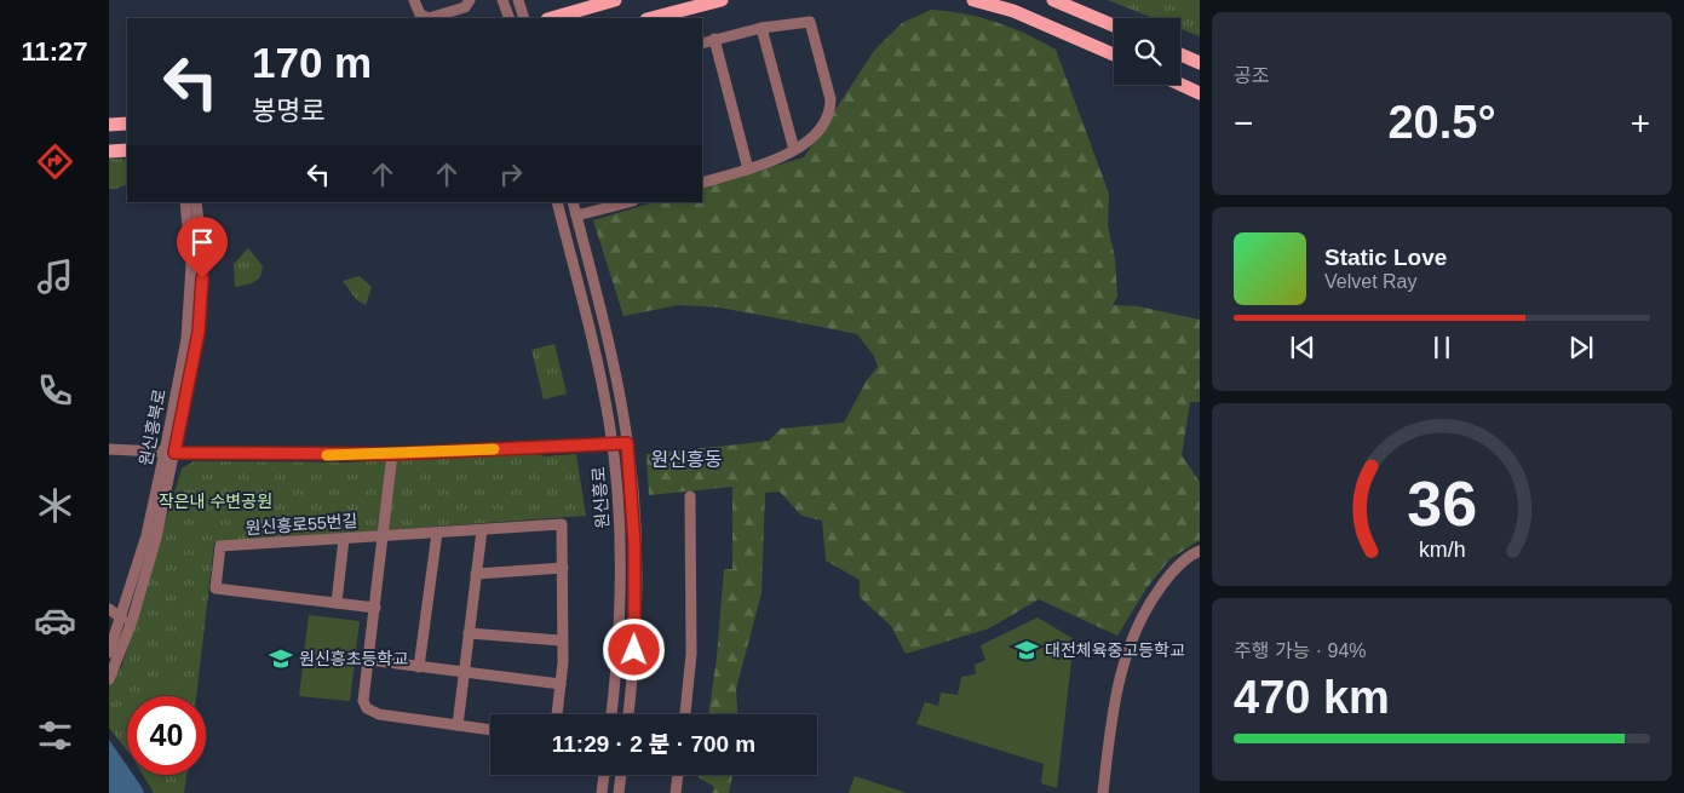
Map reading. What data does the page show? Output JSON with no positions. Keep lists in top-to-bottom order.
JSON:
{
  "streets": {
    "street": ["원신흥북로", "원신흥로", "원신흥로55번길"]
  },
  "districts": ["원신흥동"],
  "parks": ["작은내 수변공원"],
  "places": {
    "school or university": ["대전체육중고등학교", "원신흥초등학교"]
  },
  "page": {
    "tabs": "11:27",
    "tile": [
      "공조",
      ["주행 가능 · 94%", "470 km"]
    ],
    "turn": ["170 m", "봉명로"],
    "heat": ["−", "20.5°", "+"],
    "song": ["Static Love", "Velvet Ray"],
    "limit": "40",
    "trip": "11:29 · 2 분 · 700 m",
    "gauge": ["36", "km/h"]
  }
}
